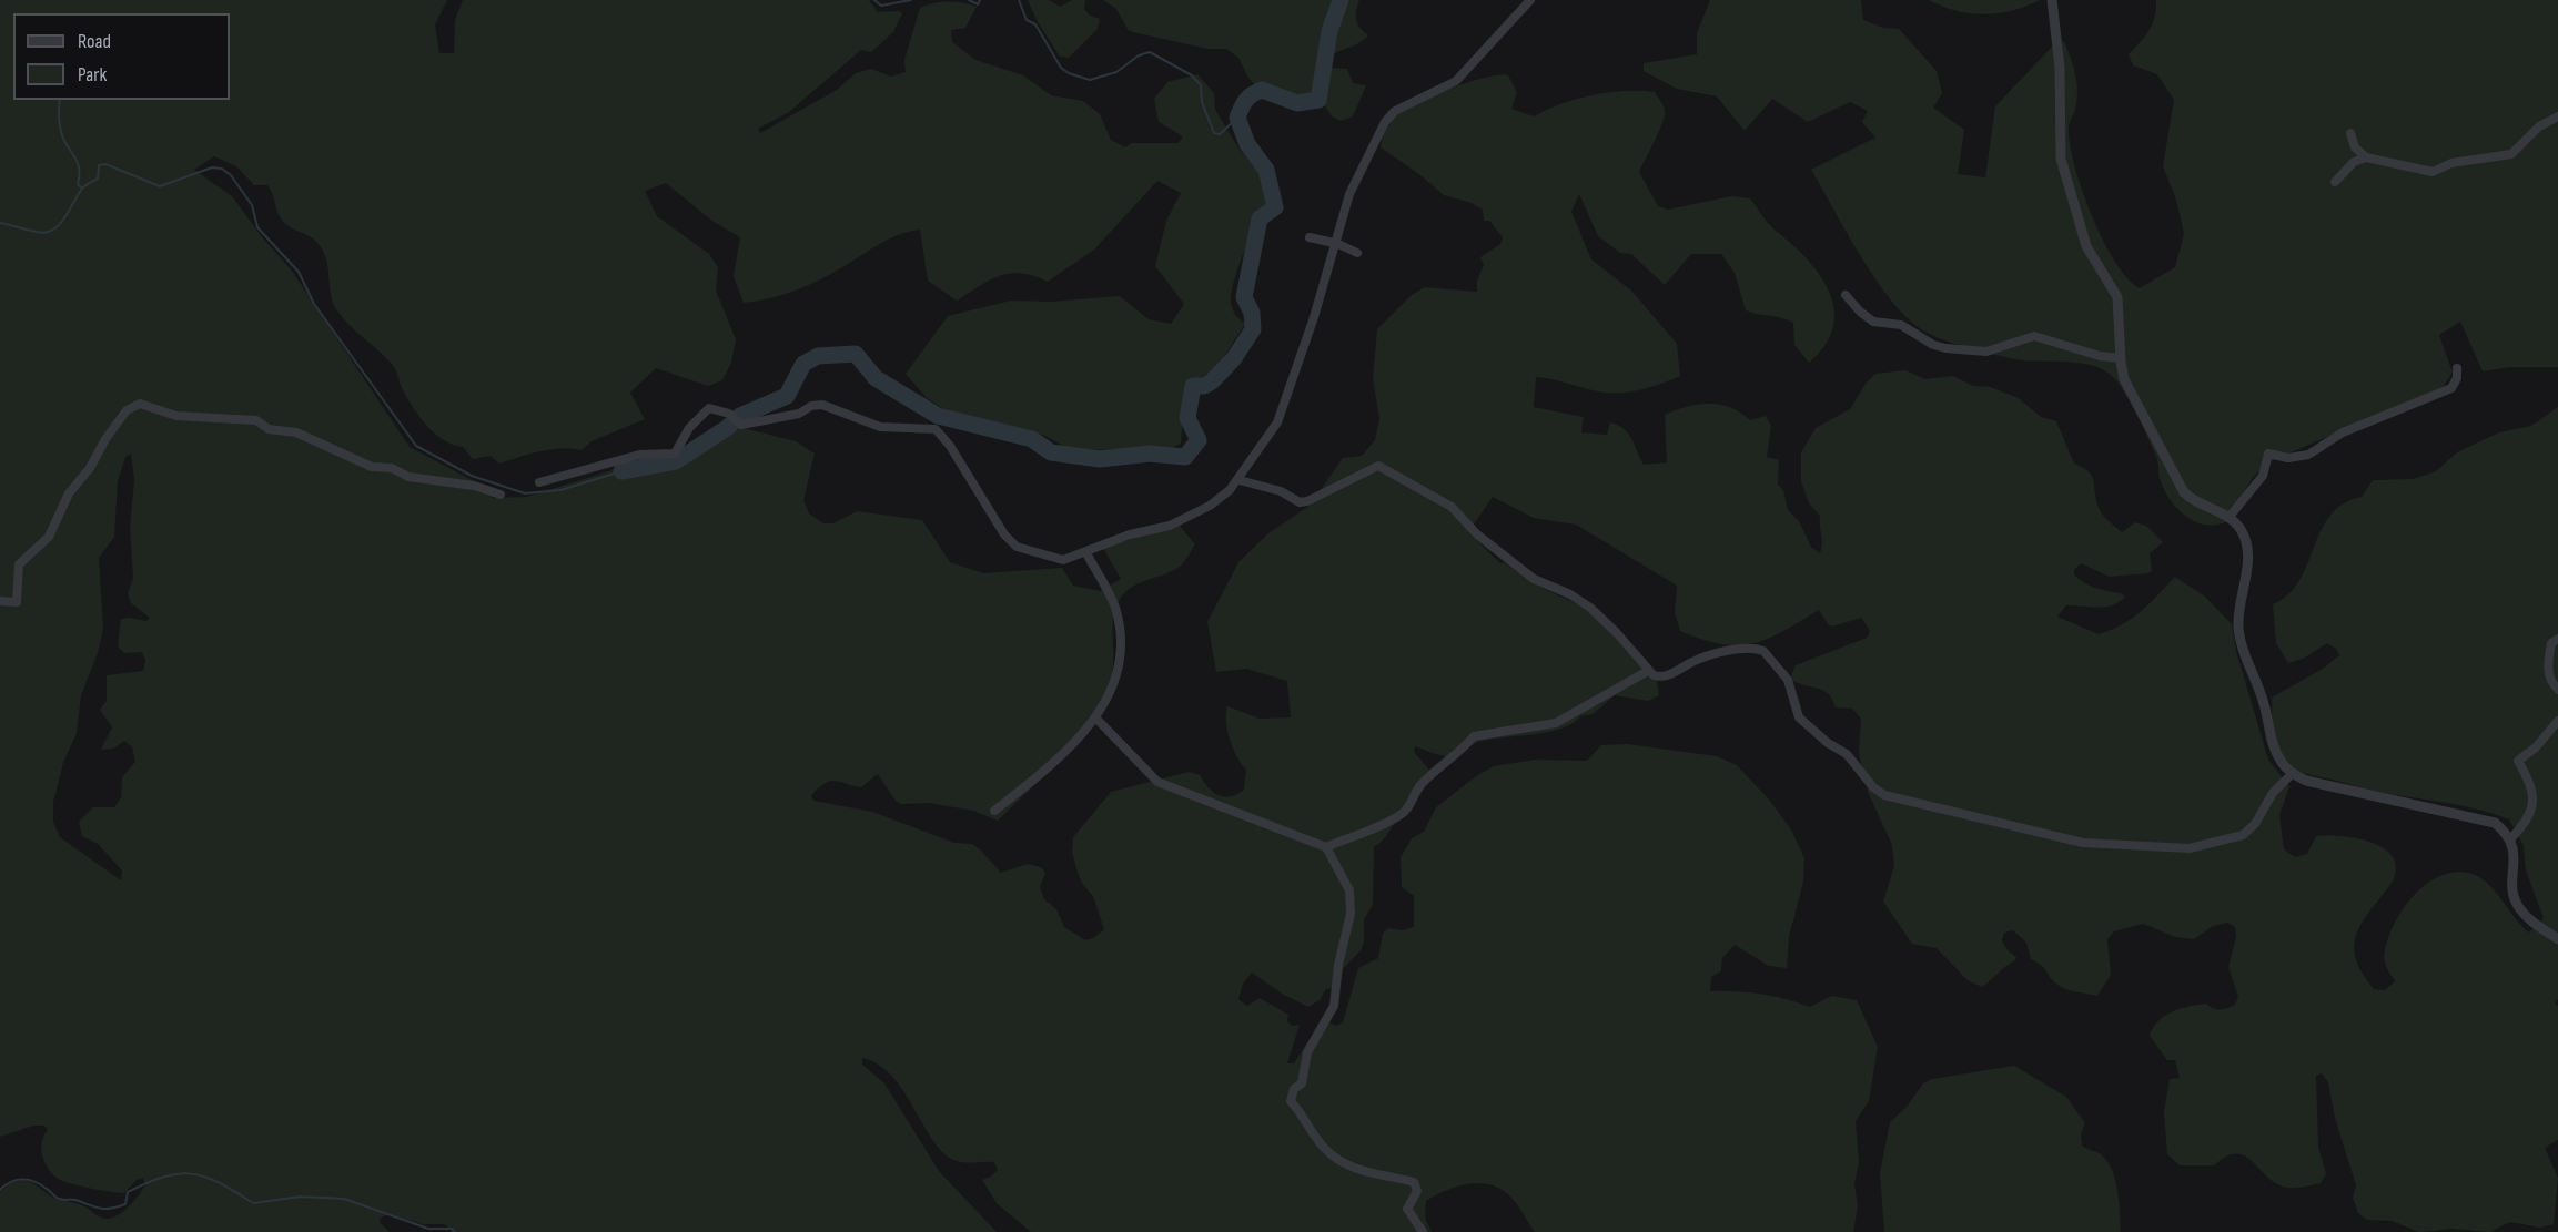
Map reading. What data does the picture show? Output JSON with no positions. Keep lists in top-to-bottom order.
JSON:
{
  "legend": ["Road", "Park"]
}
